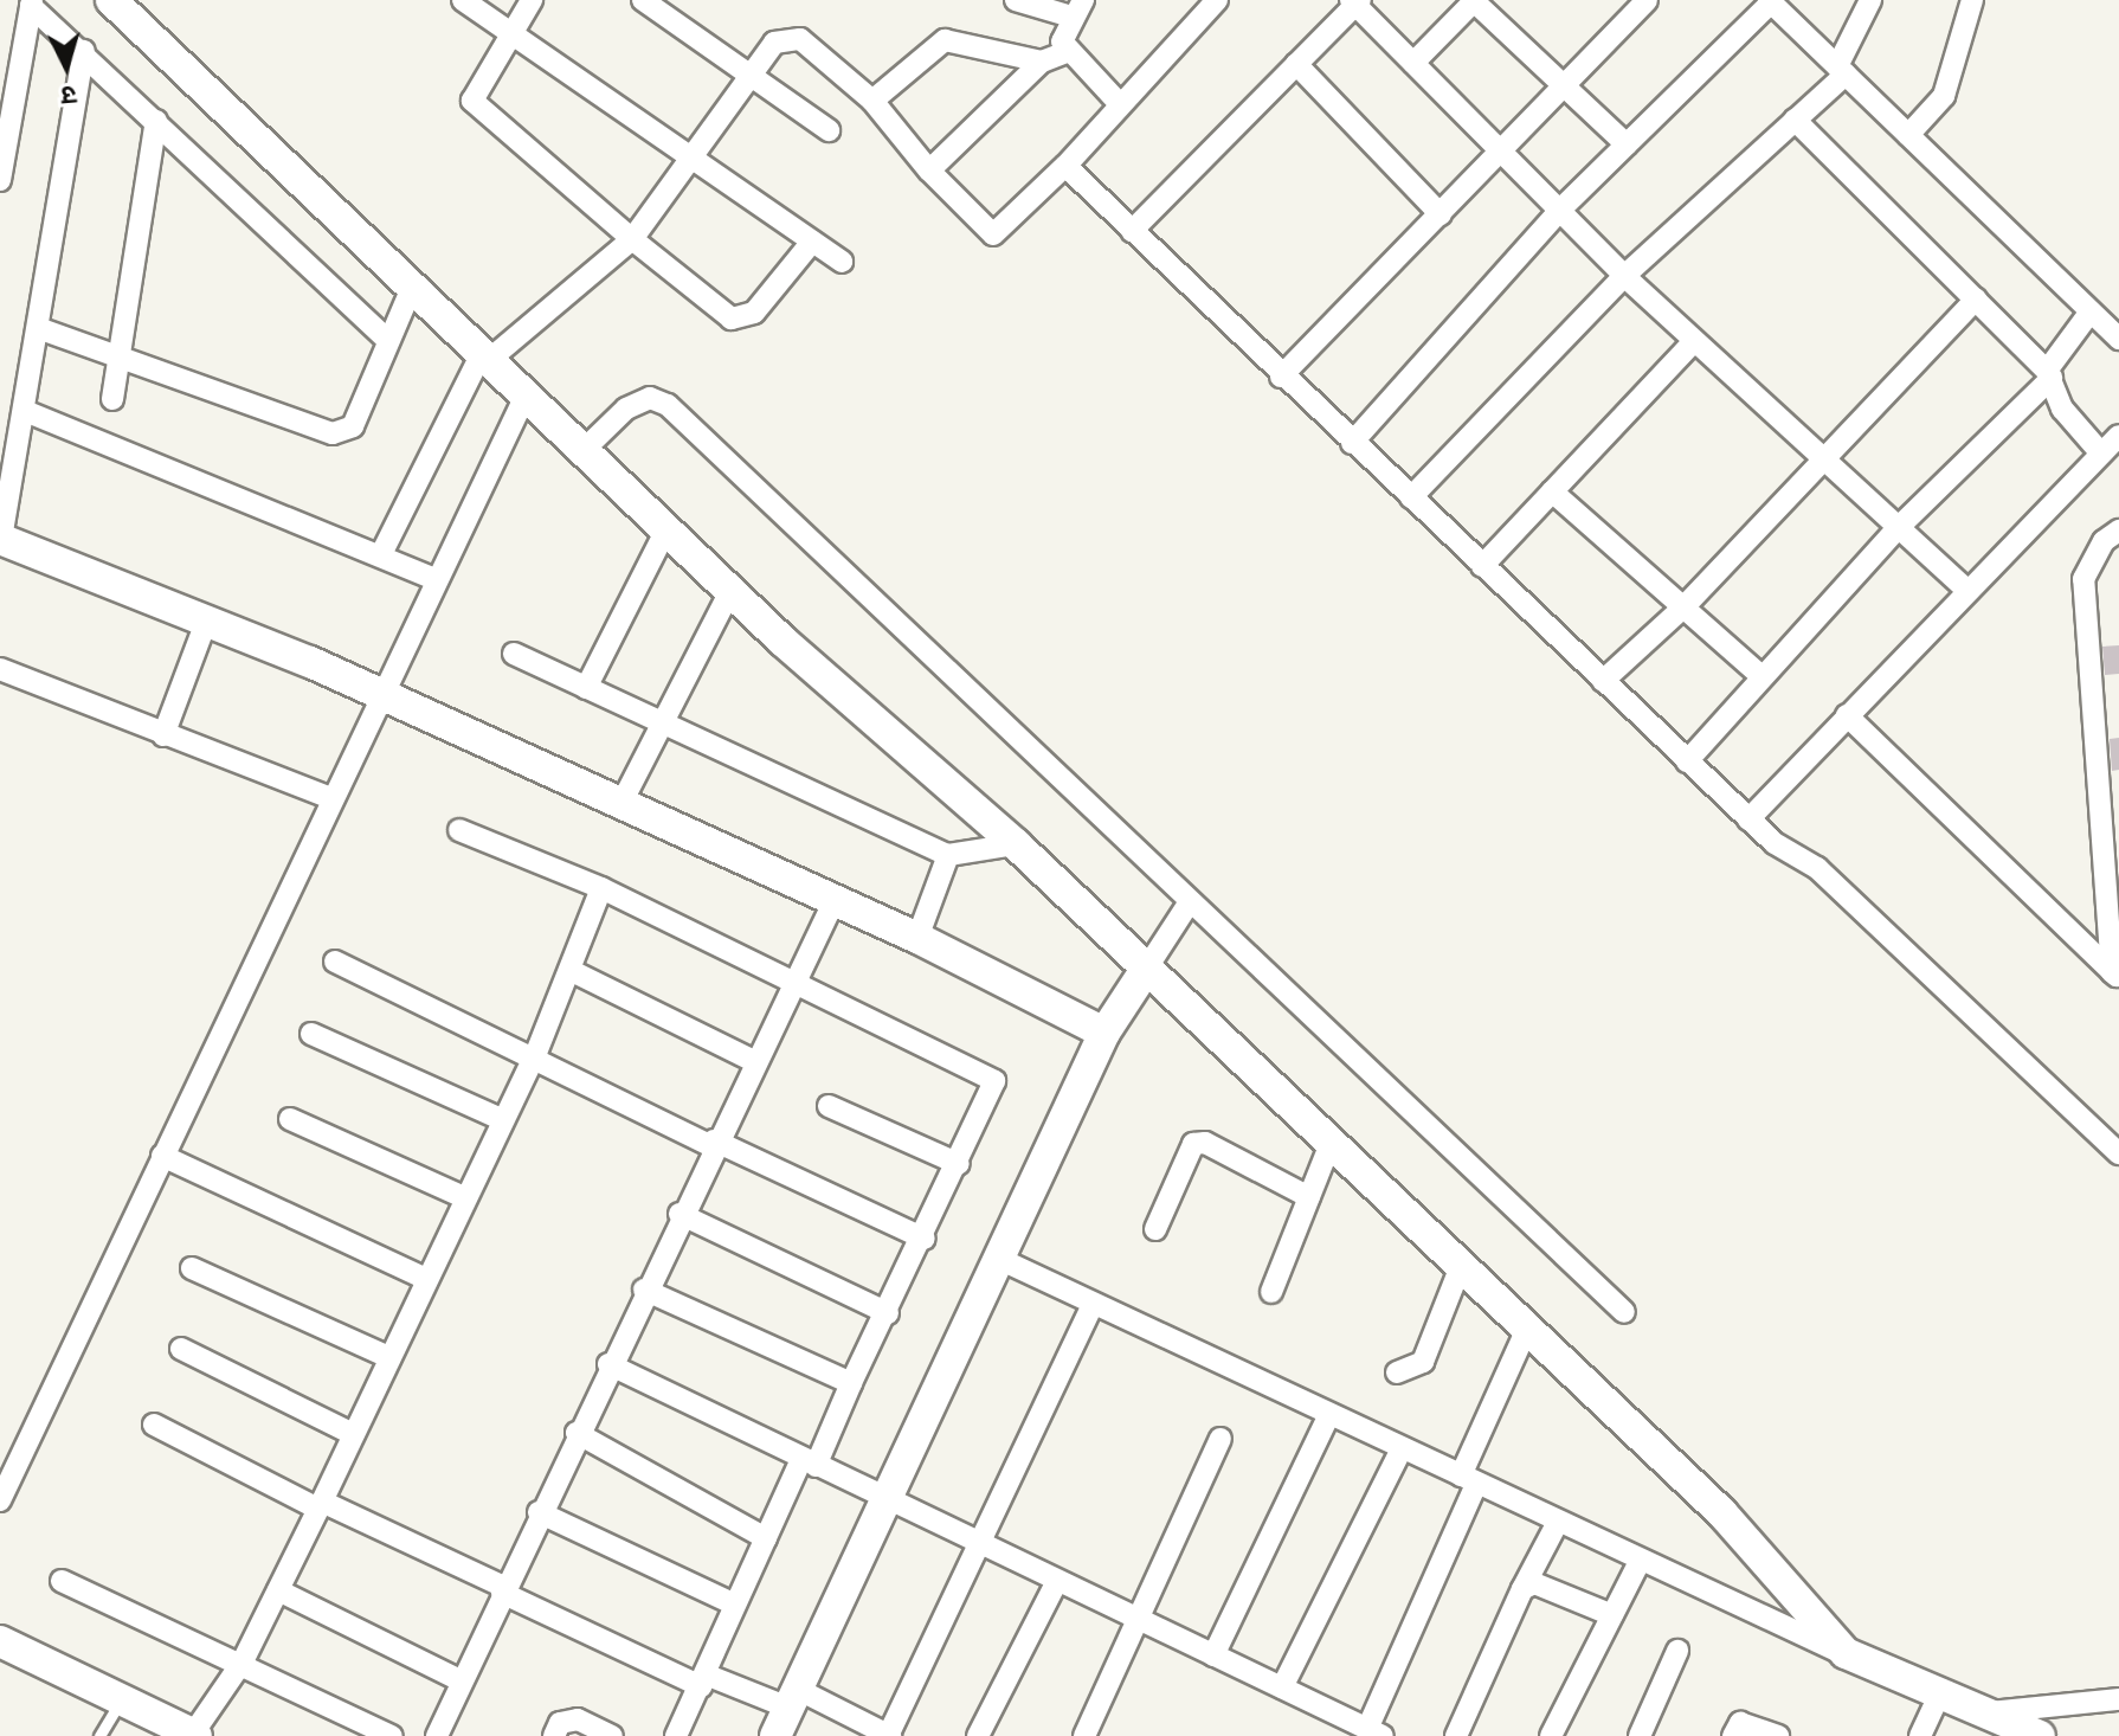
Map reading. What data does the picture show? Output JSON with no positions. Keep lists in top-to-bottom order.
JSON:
{
  "north": "bottom"
}
